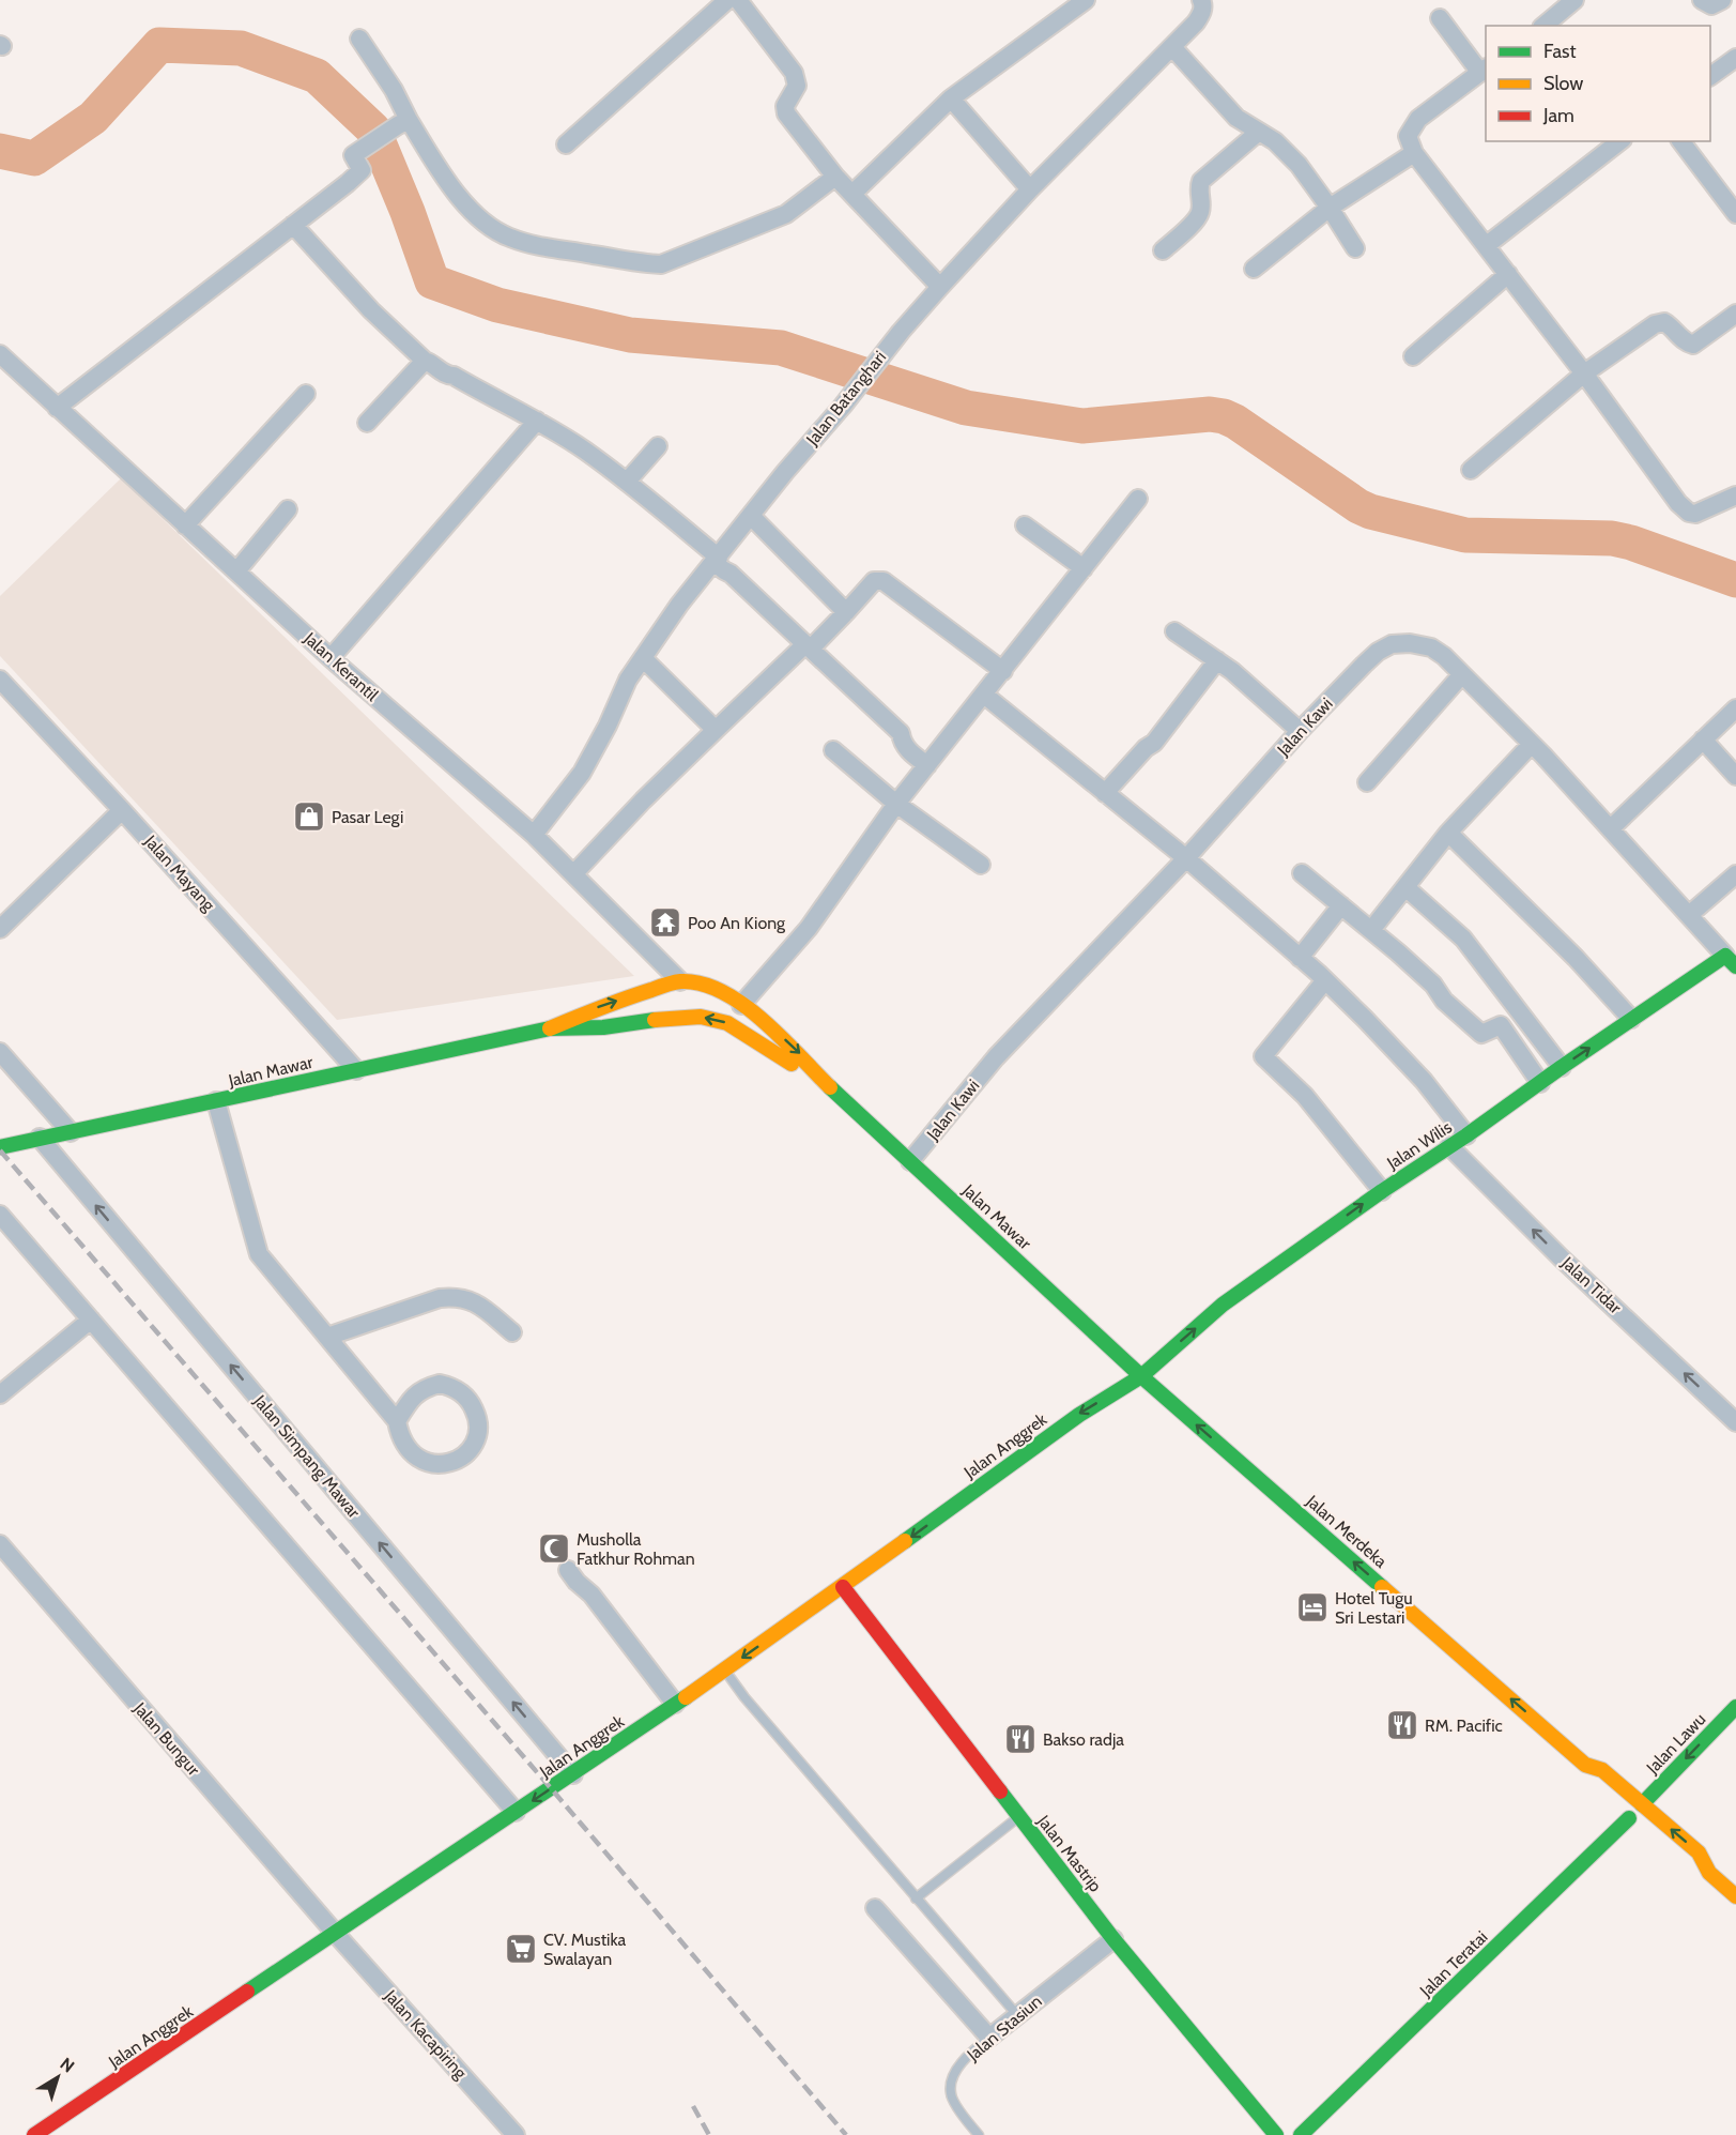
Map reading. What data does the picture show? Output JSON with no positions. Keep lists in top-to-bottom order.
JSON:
{
  "streets": {
    "main road": [
      "Jalan Mawar",
      "Jalan Wilis",
      "Jalan Anggrek",
      "Jalan Merdeka",
      "Jalan Lawu",
      "Jalan Mastrip",
      "Jalan Teratai"
    ],
    "street": [
      "Jalan Batanghari",
      "Jalan Kerantil",
      "Jalan Kawi",
      "Jalan Mayang",
      "Jalan Tidar",
      "Jalan Simpang Mawar",
      "Jalan Bungur",
      "Jalan Stasiun",
      "Jalan Kacapiring"
    ]
  },
  "crossings": [
    ["Jalan Batanghari", "Jalan Kerantil"],
    ["Jalan Kerantil", "Jalan Mawar"],
    ["Jalan Kawi", "Jalan Mawar"],
    ["Jalan Kawi", "Jalan Wilis"],
    ["Jalan Mayang", "Jalan Mawar"],
    ["Jalan Mawar", "Jalan Wilis"],
    ["Jalan Mawar", "Jalan Anggrek"],
    ["Jalan Mawar", "Jalan Simpang Mawar"],
    ["Jalan Mawar", "Jalan Merdeka"],
    ["Jalan Wilis", "Jalan Tidar"],
    ["Jalan Wilis", "Jalan Anggrek"],
    ["Jalan Wilis", "Jalan Merdeka"],
    ["Jalan Anggrek", "Jalan Simpang Mawar"],
    ["Jalan Anggrek", "Jalan Merdeka"],
    ["Jalan Anggrek", "Jalan Bungur"],
    ["Jalan Anggrek", "Jalan Mastrip"],
    ["Jalan Anggrek", "Jalan Kacapiring"],
    ["Jalan Merdeka", "Jalan Lawu"],
    ["Jalan Bungur", "Jalan Kacapiring"],
    ["Jalan Mastrip", "Jalan Stasiun"]
  ],
  "one_way": [
    "Jalan Wilis",
    "Jalan Tidar",
    "Jalan Anggrek",
    "Jalan Merdeka",
    "Jalan Lawu"
  ],
  "places": {
    "shop": ["Pasar Legi"],
    "temple": ["Poo An Kiong"],
    "mosque": ["Musholla Fatkhur Rohman"],
    "hotel": ["Hotel Tugu Sri Lestari"],
    "restaurant": ["RM. Pacific", "Bakso radja"],
    "supermarket": ["CV. Mustika Swalayan"]
  },
  "legend": ["Fast", "Slow", "Jam"],
  "north": "top right"
}
